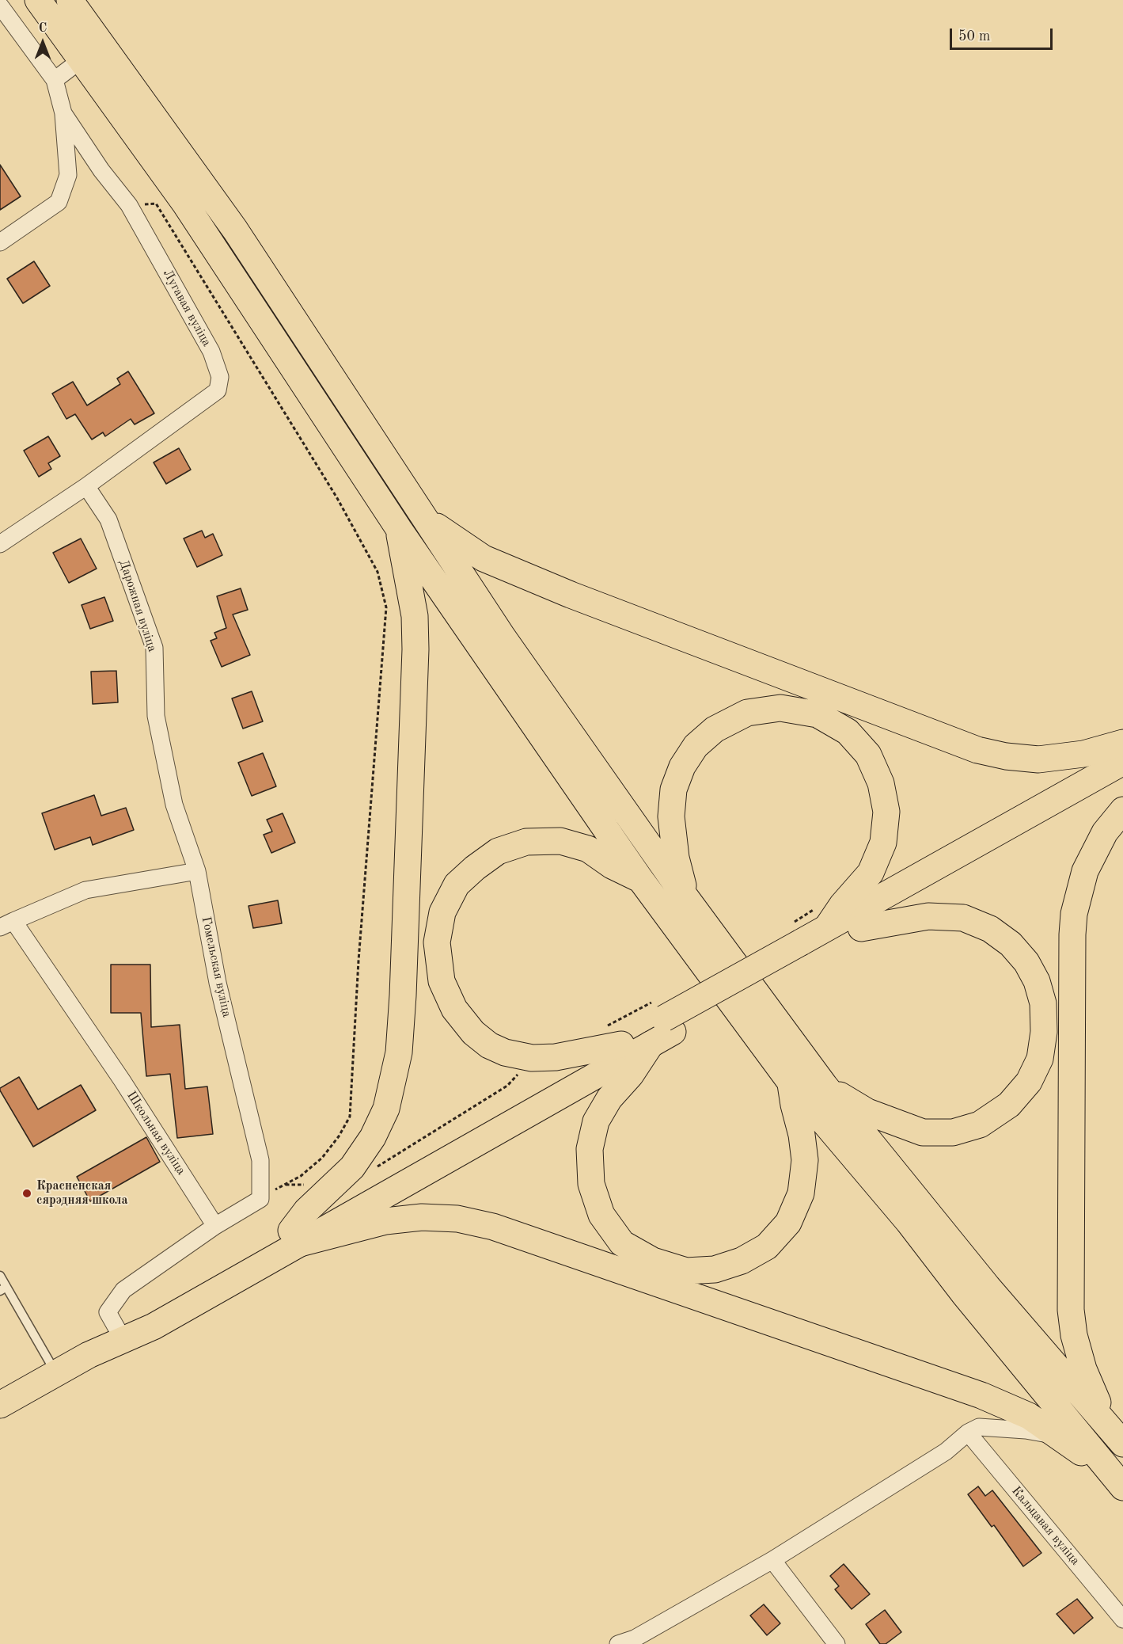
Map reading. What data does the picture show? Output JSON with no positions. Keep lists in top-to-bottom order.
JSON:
{
  "streets": {
    "street": [
      "Лугавая вуліца",
      "Дарожная вуліца",
      "Гомельская вуліца",
      "Школьная вуліца",
      "Кальцавая вуліца"
    ]
  },
  "crossings": [
    ["Лугавая вуліца", "Дарожная вуліца"],
    ["Дарожная вуліца", "Гомельская вуліца"]
  ],
  "places": ["Красненская сярэдняя школа"],
  "scale_bar": "50 m",
  "north": "top"
}
